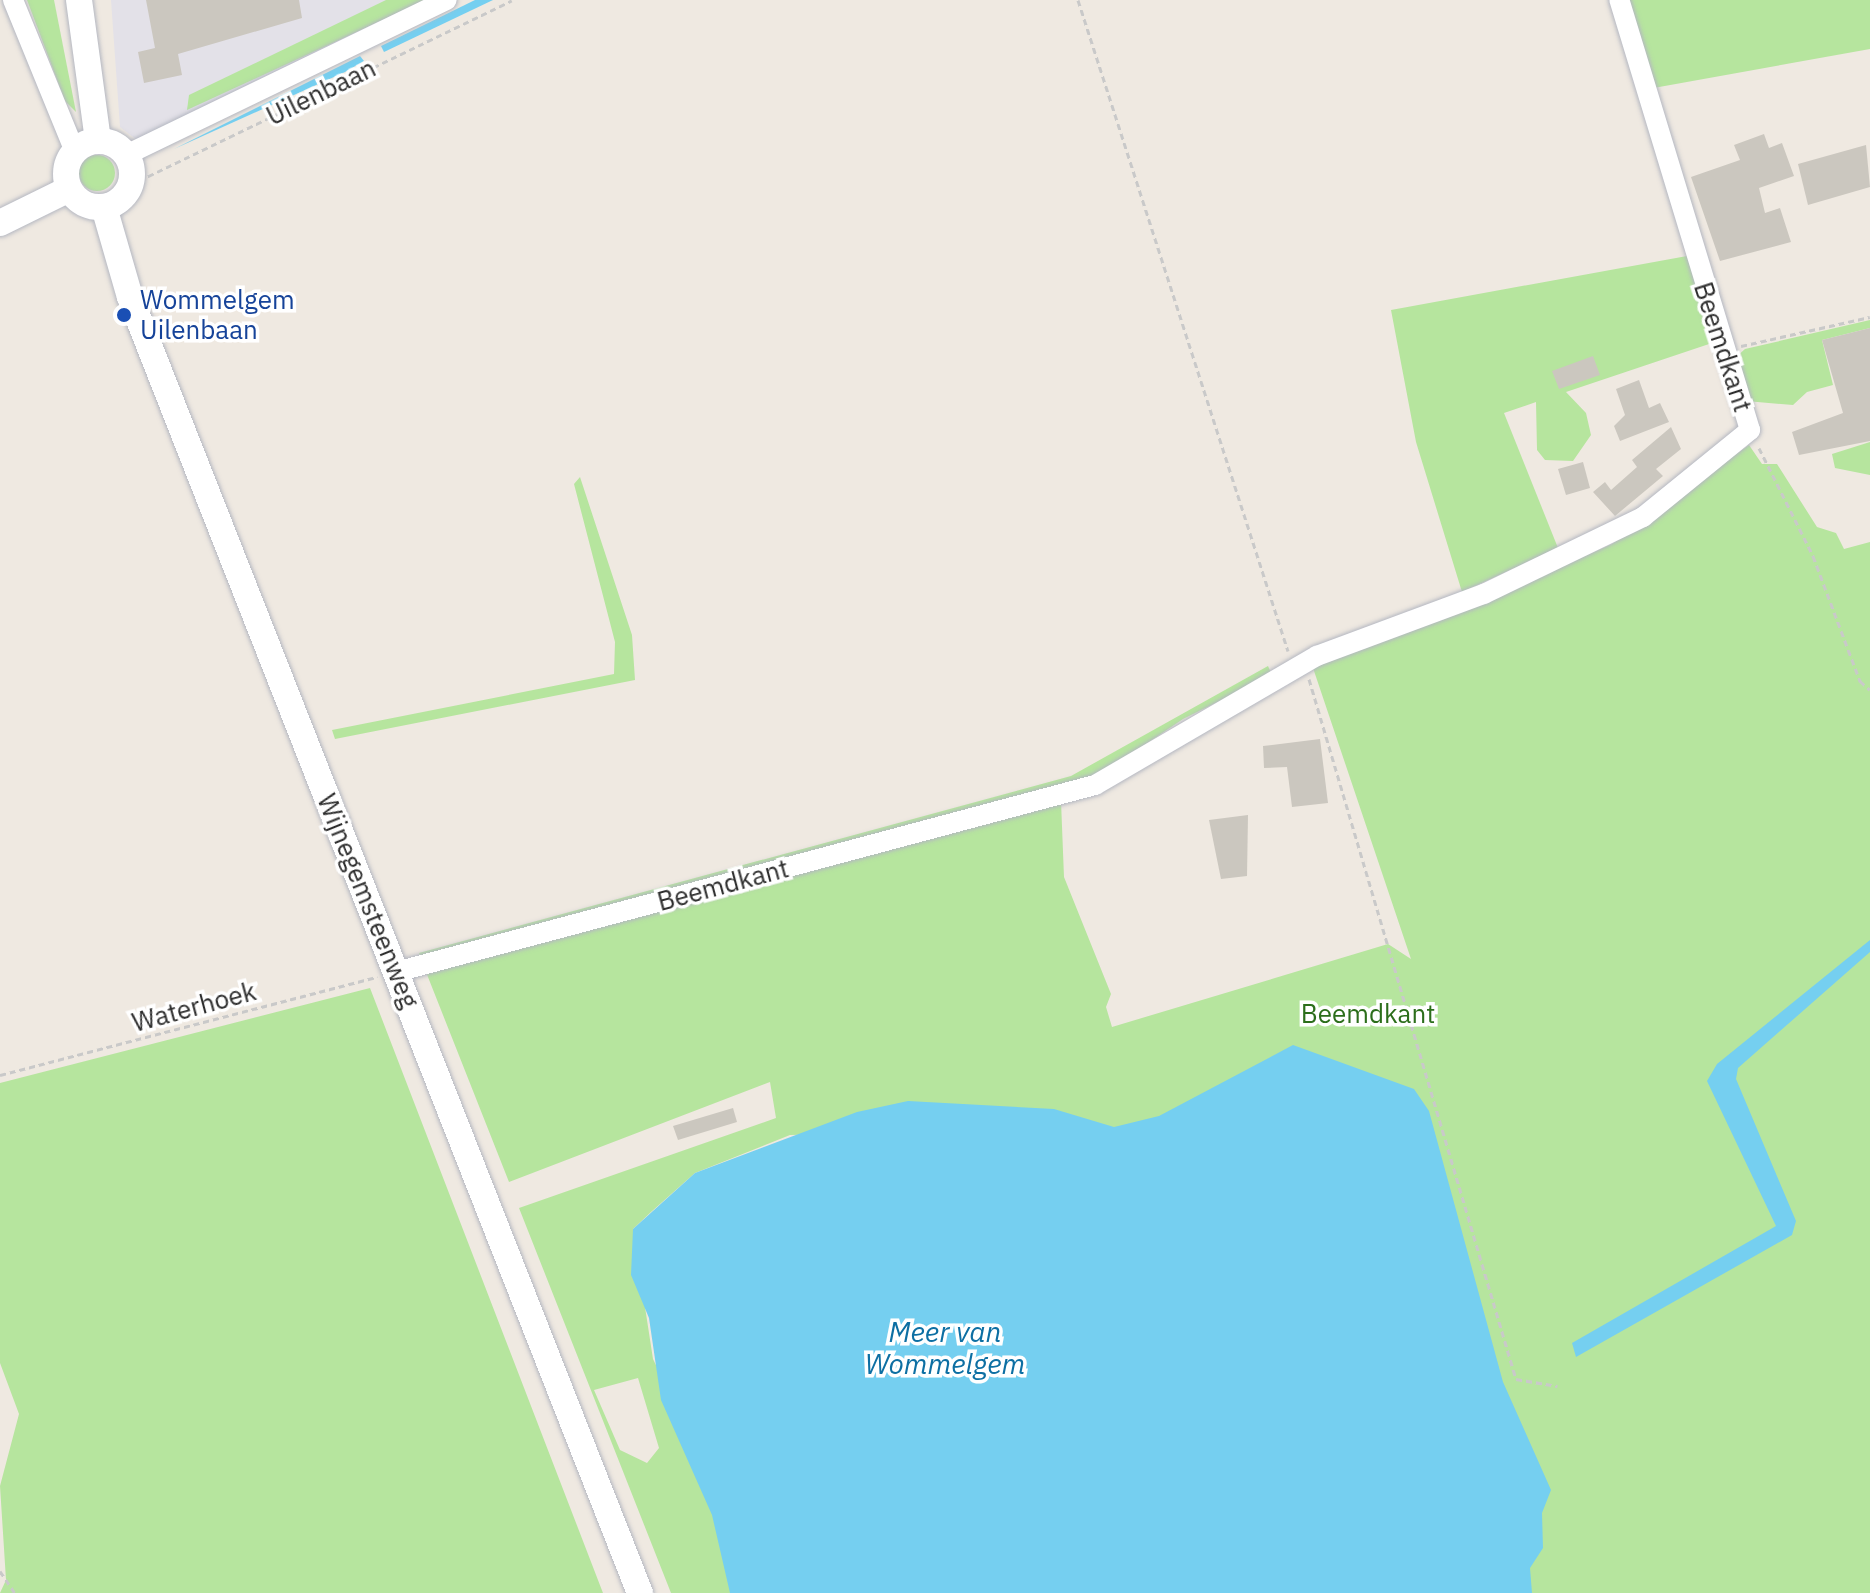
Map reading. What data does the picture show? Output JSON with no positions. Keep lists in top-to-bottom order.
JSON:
{
  "streets": {
    "street": ["Uilenbaan", "Beemdkant", "Wijnegemsteenweg"],
    "path": ["Waterhoek"]
  },
  "crossings": [
    ["Uilenbaan", "Wijnegemsteenweg"],
    ["Beemdkant", "Wijnegemsteenweg"],
    ["Beemdkant", "Waterhoek"],
    ["Wijnegemsteenweg", "Waterhoek"]
  ],
  "water": ["Meer van Wommelgem"],
  "parks": ["Beemdkant"],
  "places": ["Wommelgem Uilenbaan"]
}
